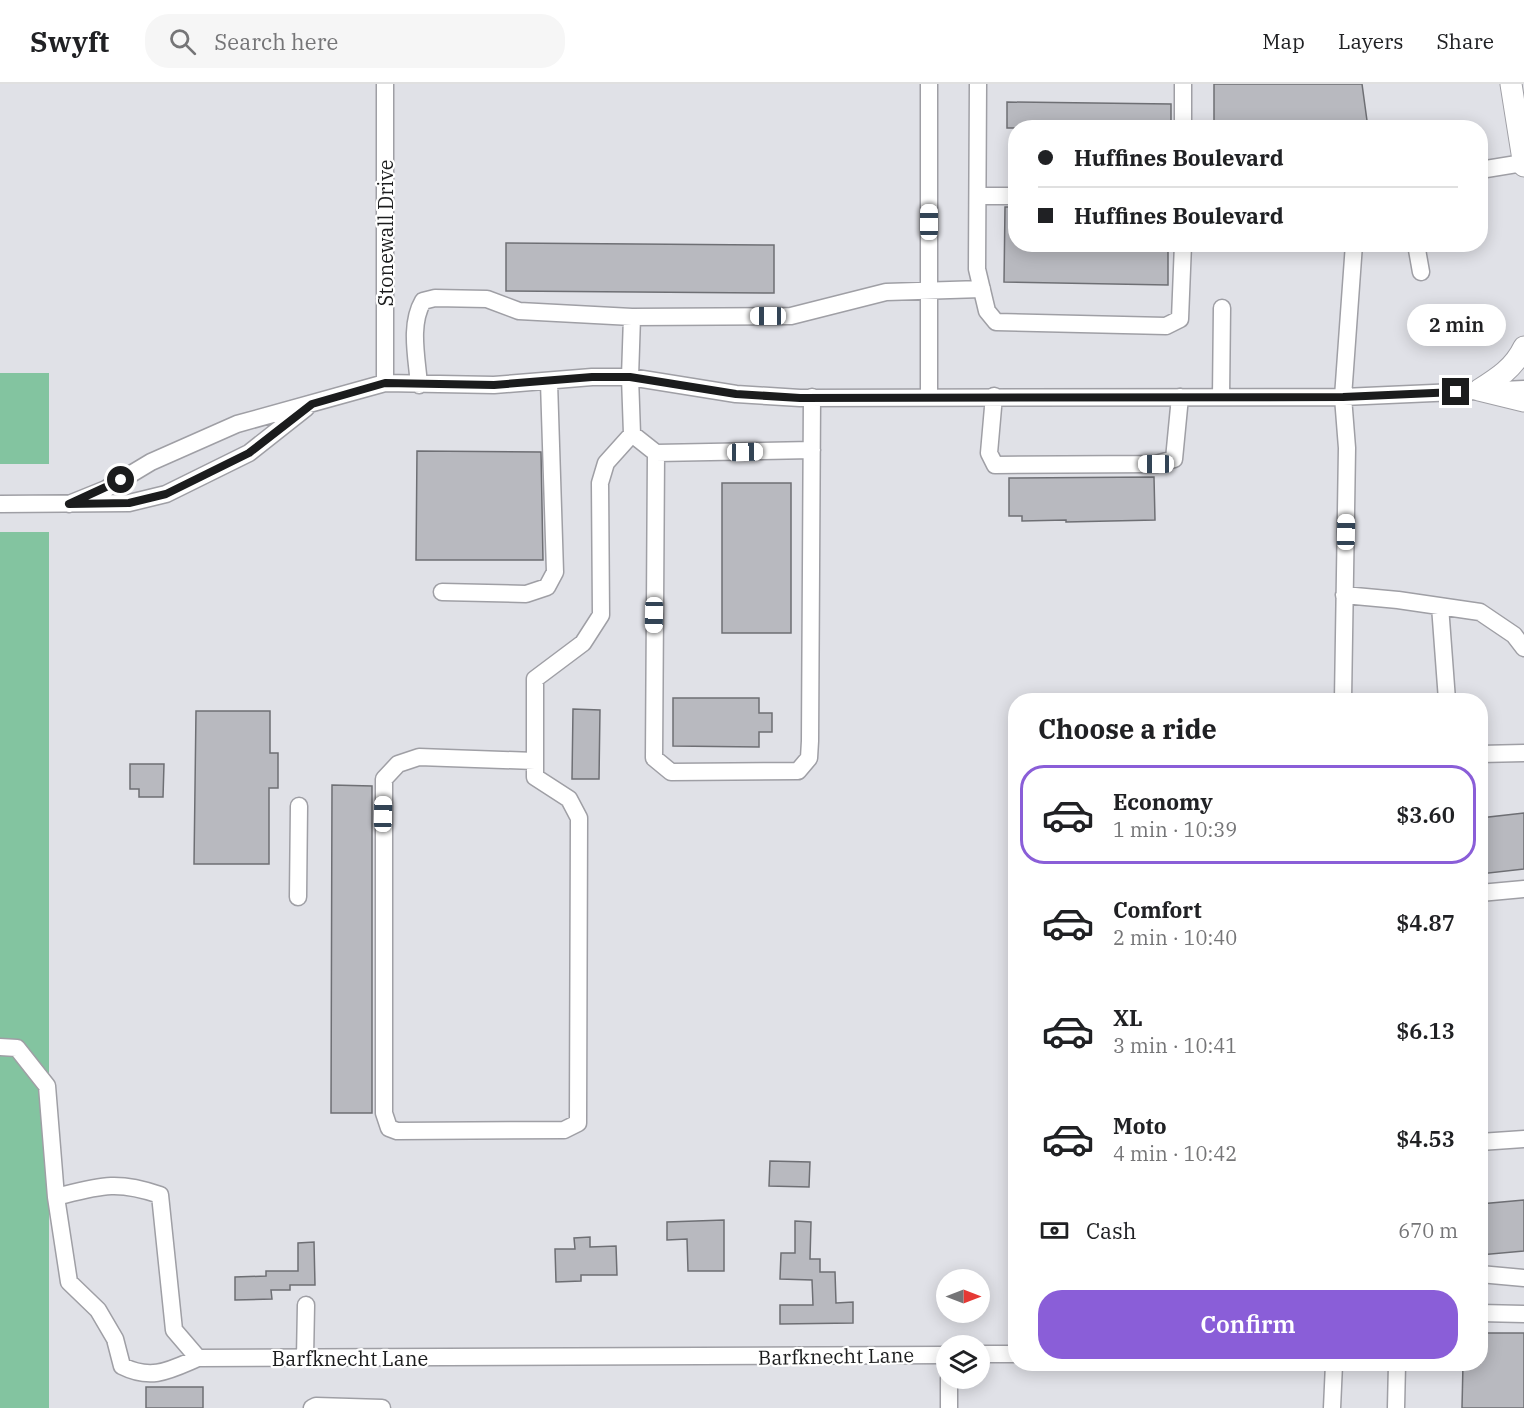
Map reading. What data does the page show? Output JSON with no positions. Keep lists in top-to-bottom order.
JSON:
{
  "streets": {
    "street": ["Stonewall Drive", "Barfknecht Lane"]
  },
  "north": "right",
  "page": {
    "header": "Swyft",
    "search": "Search here",
    "nav": ["Map", "Layers", "Share"],
    "banner": ["Huffines Boulevard", "Huffines Boulevard"],
    "bubble": "2 min",
    "heading": "Choose a ride",
    "list": [
      {
        "name": "Economy",
        "note": "1 min · 10:39",
        "value": "$3.60"
      },
      {
        "name": "Comfort",
        "note": "2 min · 10:40",
        "value": "$4.87"
      },
      {
        "name": "XL",
        "note": "3 min · 10:41",
        "value": "$6.13"
      },
      {
        "name": "Moto",
        "note": "4 min · 10:42",
        "value": "$4.53"
      }
    ],
    "pay": ["Cash", "670 m"],
    "buttons": "Confirm"
  }
}
